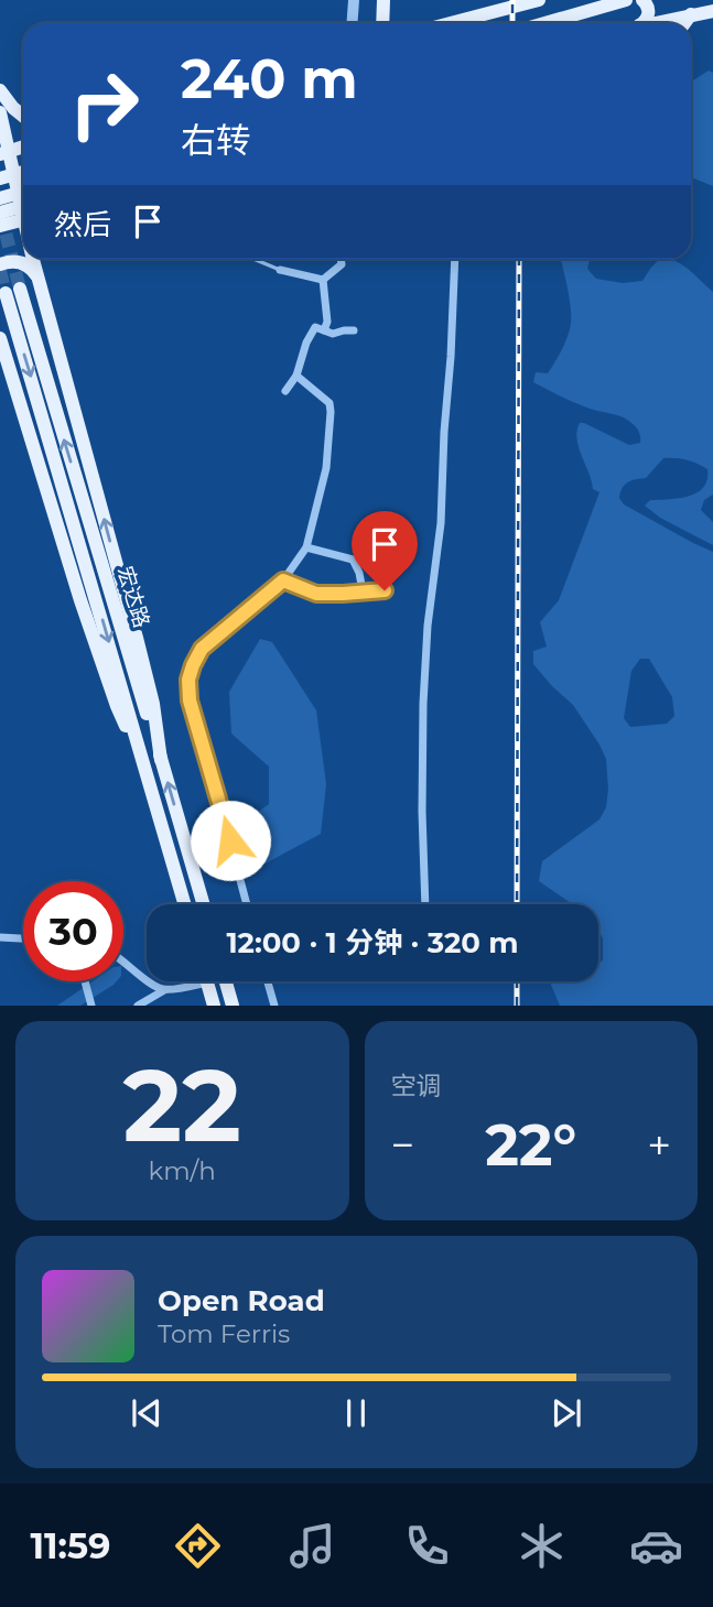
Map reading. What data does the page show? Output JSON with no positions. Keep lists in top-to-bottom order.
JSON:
{
  "streets": {
    "main road": ["宏达路"]
  },
  "page": {
    "turn": ["240 m", "右转"],
    "then": "然后",
    "limit": "30",
    "trip": "12:00 · 1 分钟 · 320 m",
    "tile": [
      ["22", "km/h"],
      "空调"
    ],
    "heat": ["−", "22°", "+"],
    "song": ["Open Road", "Tom Ferris"],
    "tabs": "11:59"
  }
}
